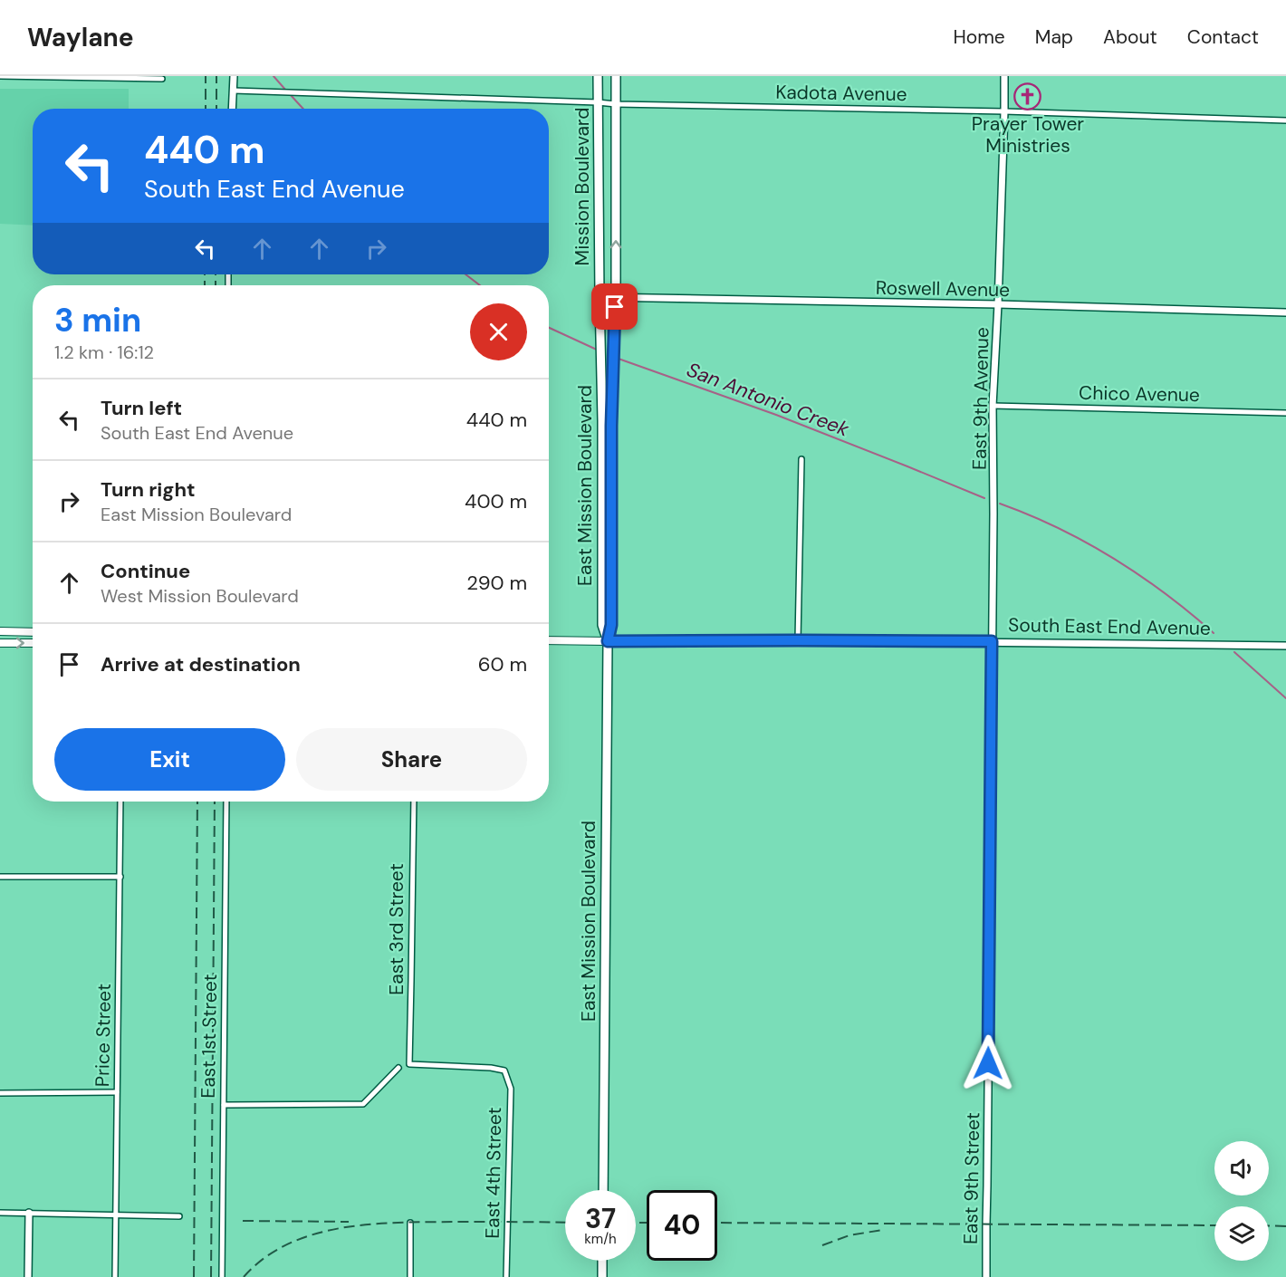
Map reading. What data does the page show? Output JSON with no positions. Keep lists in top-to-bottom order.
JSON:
{
  "streets": {
    "main road": ["Mission Boulevard", "East Mission Boulevard", "South East End Avenue"],
    "street": [
      "Kadota Avenue",
      "Roswell Avenue",
      "Chico Avenue",
      "East 9th Avenue",
      "East 3rd Street",
      "Price Street",
      "East 1st Street",
      "East 4th Street",
      "East 9th Street"
    ]
  },
  "crossings": [
    ["Kadota Avenue", "Mission Boulevard"],
    ["Kadota Avenue", "East 9th Avenue"],
    ["Kadota Avenue", "East Mission Boulevard"],
    ["Mission Boulevard", "Roswell Avenue"],
    ["Mission Boulevard", "East Mission Boulevard"],
    ["Roswell Avenue", "East 9th Avenue"],
    ["Roswell Avenue", "East Mission Boulevard"],
    ["Chico Avenue", "East 9th Avenue"],
    ["East 9th Avenue", "East 9th Street"],
    ["East Mission Boulevard", "South East End Avenue"],
    ["South East End Avenue", "East 9th Street"],
    ["East 3rd Street", "East 4th Street"]
  ],
  "water": ["San Antonio Creek"],
  "places": {
    "church": ["Prayer Tower Ministries"]
  },
  "page": {
    "header": "Waylane",
    "nav": [
      "Home",
      "Map",
      "About",
      "Contact"
    ],
    "turn": ["440 m", "South East End Avenue"],
    "heading": ["3 min", "1.2 km · 16:12"],
    "list": [
      {
        "name": "Turn left",
        "note": "South East End Avenue",
        "value": "440 m"
      },
      {
        "name": "Turn right",
        "note": "East Mission Boulevard",
        "value": "400 m"
      },
      {
        "name": "Continue",
        "note": "West Mission Boulevard",
        "value": "290 m"
      },
      {
        "name": "Arrive at destination",
        "value": "60 m"
      }
    ],
    "buttons": ["Exit", "Share"],
    "speed": "37 km/h",
    "limit": "40"
  }
}
